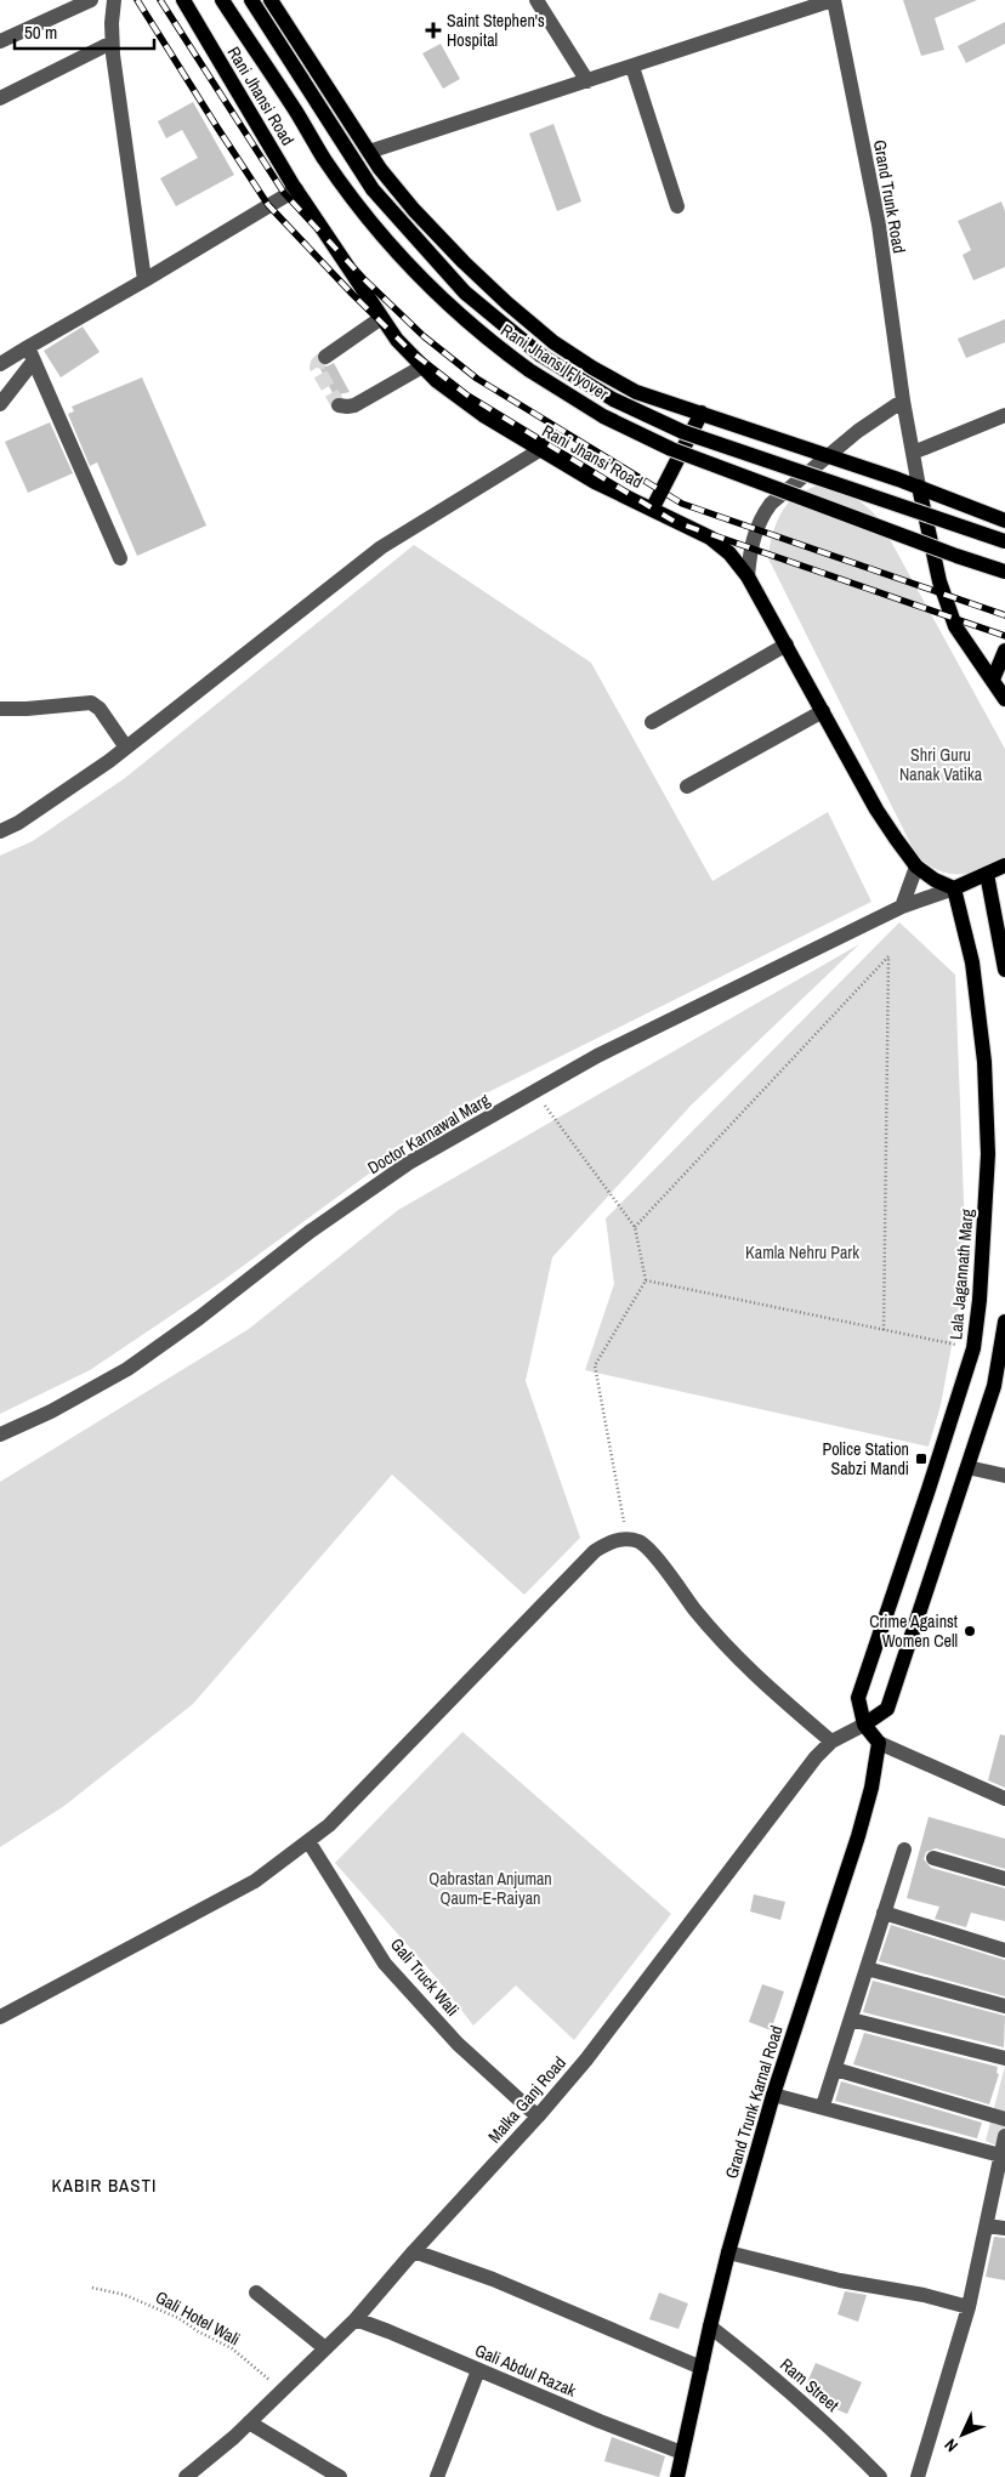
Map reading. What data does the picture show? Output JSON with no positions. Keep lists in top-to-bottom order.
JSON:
{
  "streets": {
    "main road": [
      "Rani Jhansi Road",
      "Grand Trunk Road",
      "Rani Jhansi Flyover",
      "Lala Jagannath Marg",
      "Grand Trunk Karnal Road"
    ],
    "street": [
      "Doctor Karnawal Marg",
      "Gali Truck Wali",
      "Malka Ganj Road",
      "Gali Abdul Razak",
      "Ram Street"
    ],
    "path": ["Gali Hotel Wali"]
  },
  "crossings": [
    ["Rani Jhansi Road", "Doctor Karnawal Marg"],
    ["Rani Jhansi Road", "Lala Jagannath Marg"],
    ["Doctor Karnawal Marg", "Lala Jagannath Marg"],
    ["Lala Jagannath Marg", "Malka Ganj Road"],
    ["Gali Truck Wali", "Malka Ganj Road"],
    ["Malka Ganj Road", "Gali Hotel Wali"],
    ["Malka Ganj Road", "Gali Abdul Razak"],
    ["Grand Trunk Karnal Road", "Gali Abdul Razak"],
    ["Grand Trunk Karnal Road", "Ram Street"]
  ],
  "districts": ["KABIR BASTI"],
  "parks": ["Shri Guru Nanak Vatika", "Kamla Nehru Park", "Qabrastan Anjuman Qaum-E-Raiyan"],
  "places": {
    "health": ["Saint Stephen's Hospital"],
    "transit": ["Police Station Sabzi Mandi"],
    "other": ["Crime Against Women Cell"]
  },
  "scale_bar": "50 m",
  "north": "bottom left"
}
